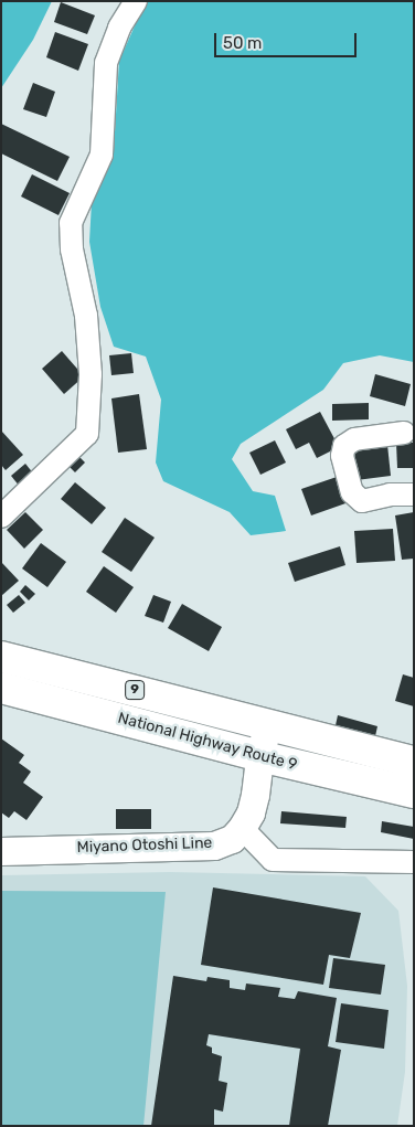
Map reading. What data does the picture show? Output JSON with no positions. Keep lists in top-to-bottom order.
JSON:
{
  "streets": {
    "highway": ["9", "National Highway Route 9"],
    "main road": ["Miyano Otoshi Line"]
  },
  "crossings": [
    ["National Highway Route 9", "Miyano Otoshi Line"]
  ],
  "scale_bar": "50 m"
}
